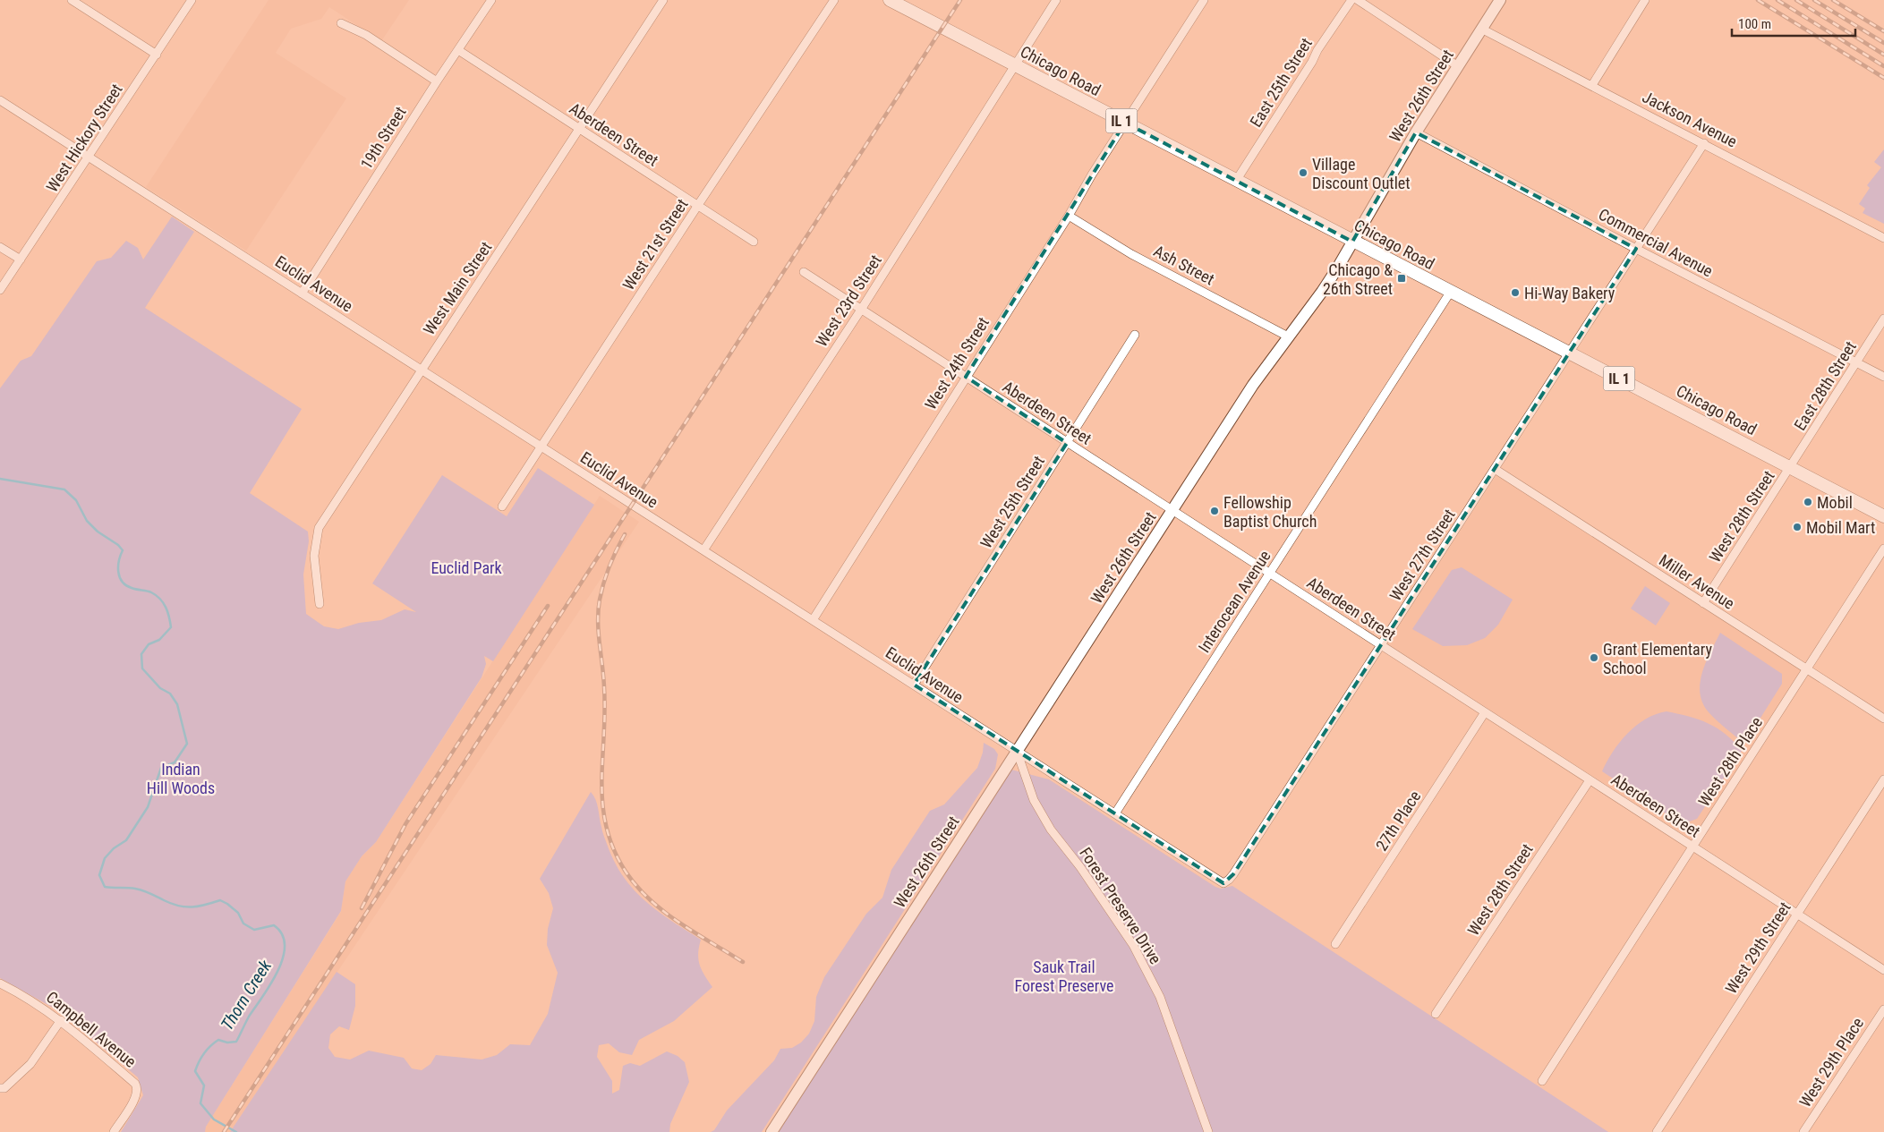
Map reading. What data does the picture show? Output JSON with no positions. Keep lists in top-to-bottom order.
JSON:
{
  "streets": {
    "main road": ["Chicago Road", "IL 1"],
    "street": [
      "East 25th Street",
      "West 26th Street",
      "Jackson Avenue",
      "Aberdeen Street",
      "West Hickory Street",
      "19th Street",
      "Commercial Avenue",
      "West 21st Street",
      "Ash Street",
      "Euclid Avenue",
      "West Main Street",
      "West 23rd Street",
      "West 24th Street",
      "East 28th Street",
      "West 25th Street",
      "West 28th Street",
      "West 27th Street",
      "Miller Avenue",
      "Interocean Avenue",
      "West 28th Place",
      "27th Place",
      "Forest Preserve Drive",
      "West 29th Street",
      "Campbell Avenue",
      "West 29th Place"
    ]
  },
  "crossings": [
    ["Chicago Road", "East 25th Street"],
    ["Chicago Road", "West 26th Street"],
    ["Chicago Road", "West 23rd Street"],
    ["Chicago Road", "West 24th Street"],
    ["Chicago Road", "East 28th Street"],
    ["Chicago Road", "West 28th Street"],
    ["Chicago Road", "West 27th Street"],
    ["Chicago Road", "Interocean Avenue"],
    ["West 26th Street", "Jackson Avenue"],
    ["West 26th Street", "Aberdeen Street"],
    ["West 26th Street", "Commercial Avenue"],
    ["West 26th Street", "Ash Street"],
    ["West 26th Street", "Euclid Avenue"],
    ["West 26th Street", "Forest Preserve Drive"],
    ["Jackson Avenue", "West 27th Street"],
    ["Aberdeen Street", "19th Street"],
    ["Aberdeen Street", "West 21st Street"],
    ["Aberdeen Street", "West Main Street"],
    ["Aberdeen Street", "West 23rd Street"],
    ["Aberdeen Street", "West 24th Street"],
    ["Aberdeen Street", "West 25th Street"],
    ["Aberdeen Street", "West 28th Street"],
    ["Aberdeen Street", "West 27th Street"],
    ["Aberdeen Street", "Interocean Avenue"],
    ["Aberdeen Street", "West 28th Place"],
    ["Aberdeen Street", "27th Place"],
    ["Aberdeen Street", "West 29th Street"],
    ["West Hickory Street", "Euclid Avenue"],
    ["19th Street", "Euclid Avenue"],
    ["Commercial Avenue", "East 28th Street"],
    ["Commercial Avenue", "West 27th Street"],
    ["West 21st Street", "Euclid Avenue"],
    ["Ash Street", "West 24th Street"],
    ["Euclid Avenue", "West Main Street"],
    ["Euclid Avenue", "West 23rd Street"],
    ["Euclid Avenue", "West 24th Street"],
    ["Euclid Avenue", "West 25th Street"],
    ["Euclid Avenue", "West 27th Street"],
    ["Euclid Avenue", "Interocean Avenue"],
    ["Euclid Avenue", "Forest Preserve Drive"],
    ["East 28th Street", "West 28th Street"],
    ["West 28th Street", "Miller Avenue"],
    ["West 27th Street", "Miller Avenue"],
    ["Miller Avenue", "West 28th Place"]
  ],
  "water": ["Thorn Creek"],
  "parks": ["Euclid Park", "Indian Hill Woods", "Sauk Trail Forest Preserve"],
  "places": {
    "other": [
      "Village Discount Outlet",
      "Hi-Way Bakery",
      "Mobil",
      "Fellowship Baptist Church",
      "Mobil Mart",
      "Grant Elementary School"
    ],
    "transit": ["Chicago & 26th Street"]
  },
  "scale_bar": "100 m"
}
